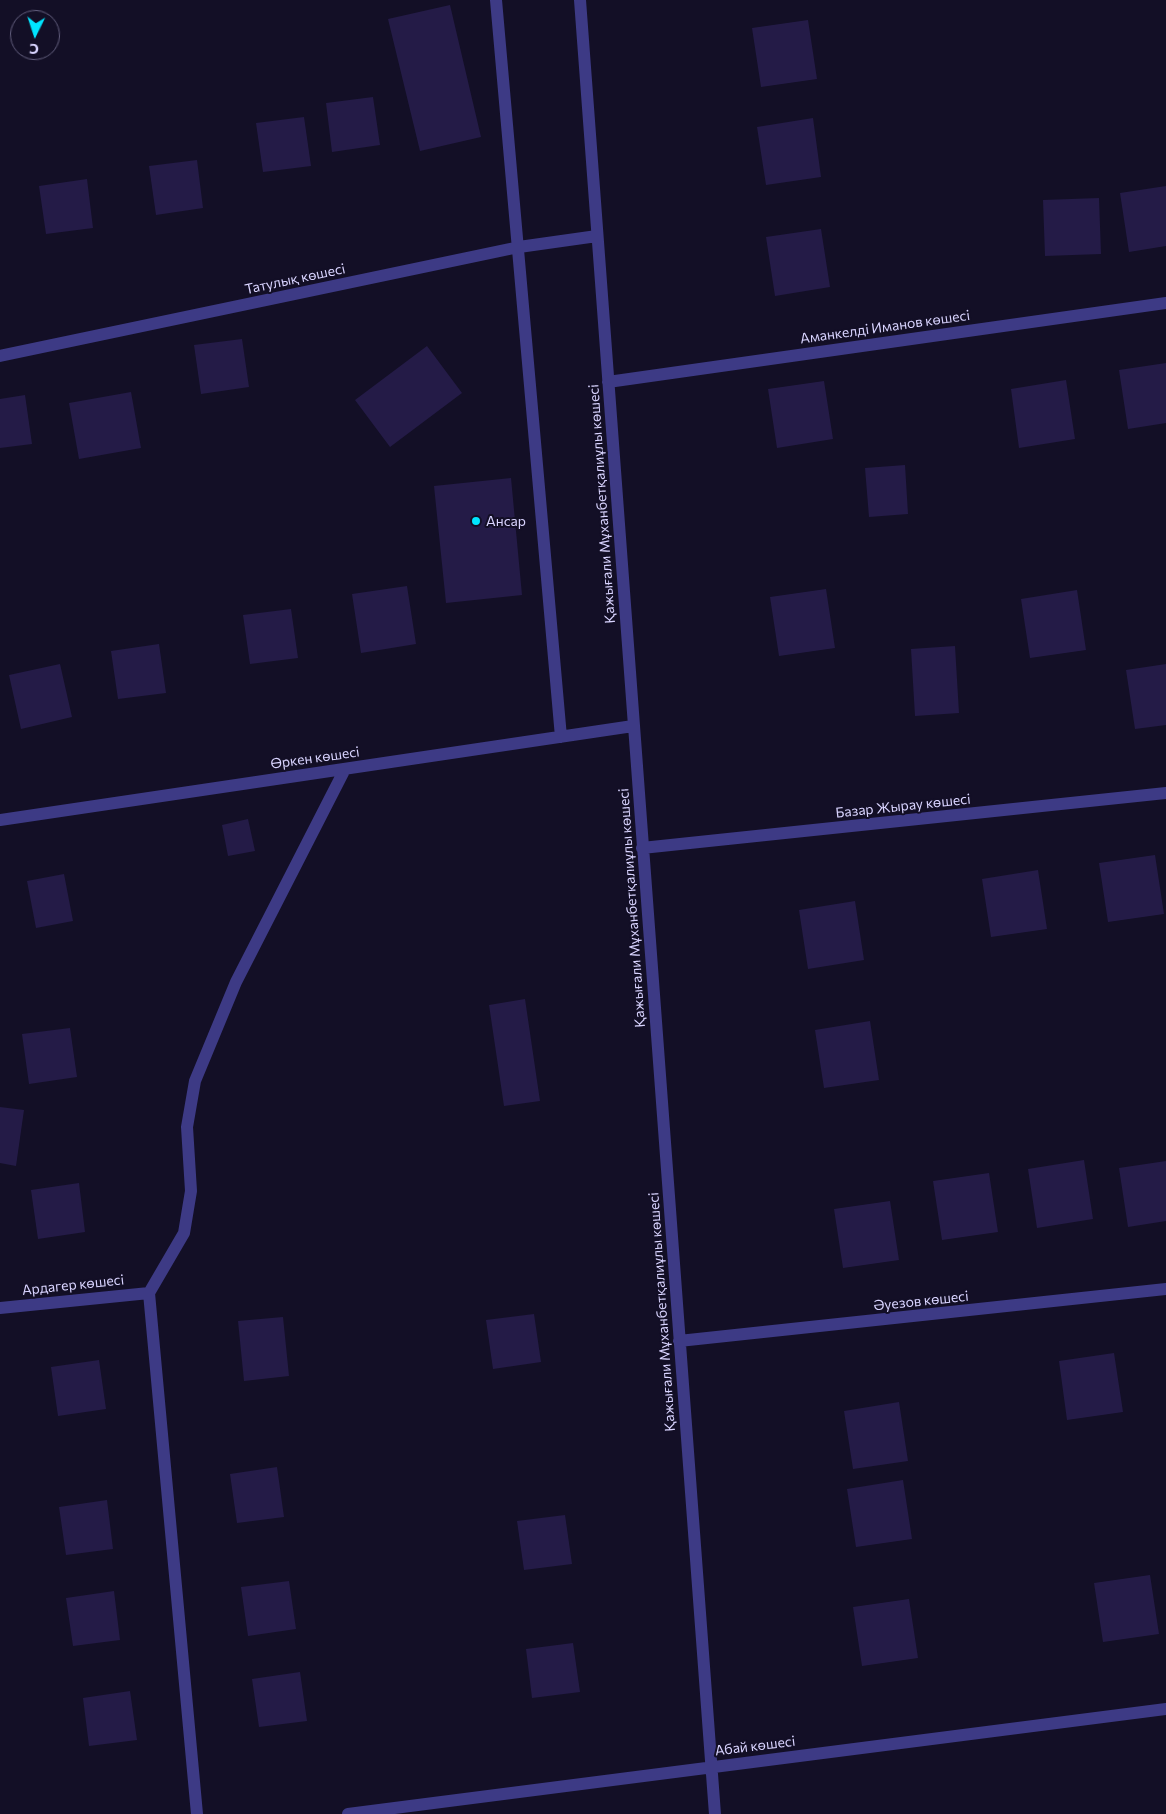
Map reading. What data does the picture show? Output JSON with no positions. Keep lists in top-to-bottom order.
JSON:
{
  "streets": {
    "street": [
      "Татулық көшесі",
      "Аманкелді Иманов көшесі",
      "Қажығали Мұханбетқалиұлы көшесі",
      "Өркен көшесі",
      "Базар Жырау көшесі",
      "Ардагер көшесі",
      "Әуезов көшесі",
      "Абай көшесі"
    ]
  },
  "crossings": [
    ["Татулық көшесі", "Қажығали Мұханбетқалиұлы көшесі"],
    ["Аманкелді Иманов көшесі", "Қажығали Мұханбетқалиұлы көшесі"],
    ["Қажығали Мұханбетқалиұлы көшесі", "Өркен көшесі"],
    ["Қажығали Мұханбетқалиұлы көшесі", "Базар Жырау көшесі"],
    ["Қажығали Мұханбетқалиұлы көшесі", "Әуезов көшесі"],
    ["Қажығали Мұханбетқалиұлы көшесі", "Абай көшесі"]
  ],
  "places": ["Ансар"],
  "north": "bottom"
}
